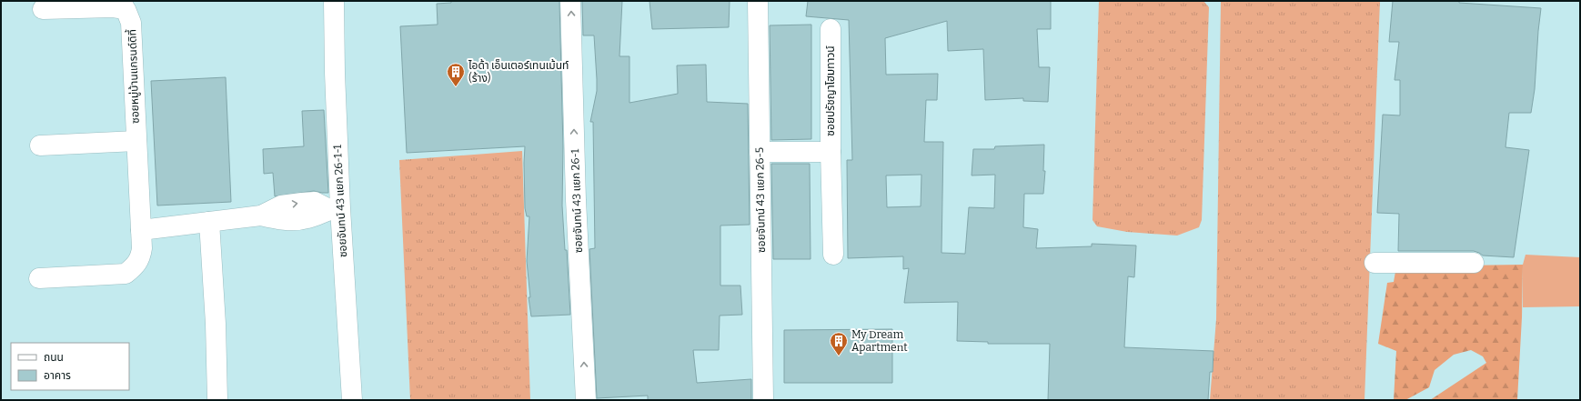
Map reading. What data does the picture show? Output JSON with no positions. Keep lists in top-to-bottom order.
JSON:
{
  "streets": {
    "street": [
      "ซอยหมู่บ้านแกรนด์ดิที้",
      "ซอยปรัชญาโฮมทาวน์",
      "ซอยจันทน์ 43 แยก 26-5",
      "ซอยจันทน์ 43 แยก 26-1-1",
      "ซอยจันทน์ 43 แยก 26-1"
    ]
  },
  "crossings": [
    ["ซอยปรัชญาโฮมทาวน์", "ซอยจันทน์ 43 แยก 26-5"]
  ],
  "one_way": ["ซอยจันทน์ 43 แยก 26-1"],
  "places": {
    "building": ["ไอด้า เอ็นเตอร์เทนเม้นท์ (ร้าง)", "My Dream Apartment"]
  },
  "legend": ["ถนน", "อาคาร"]
}
